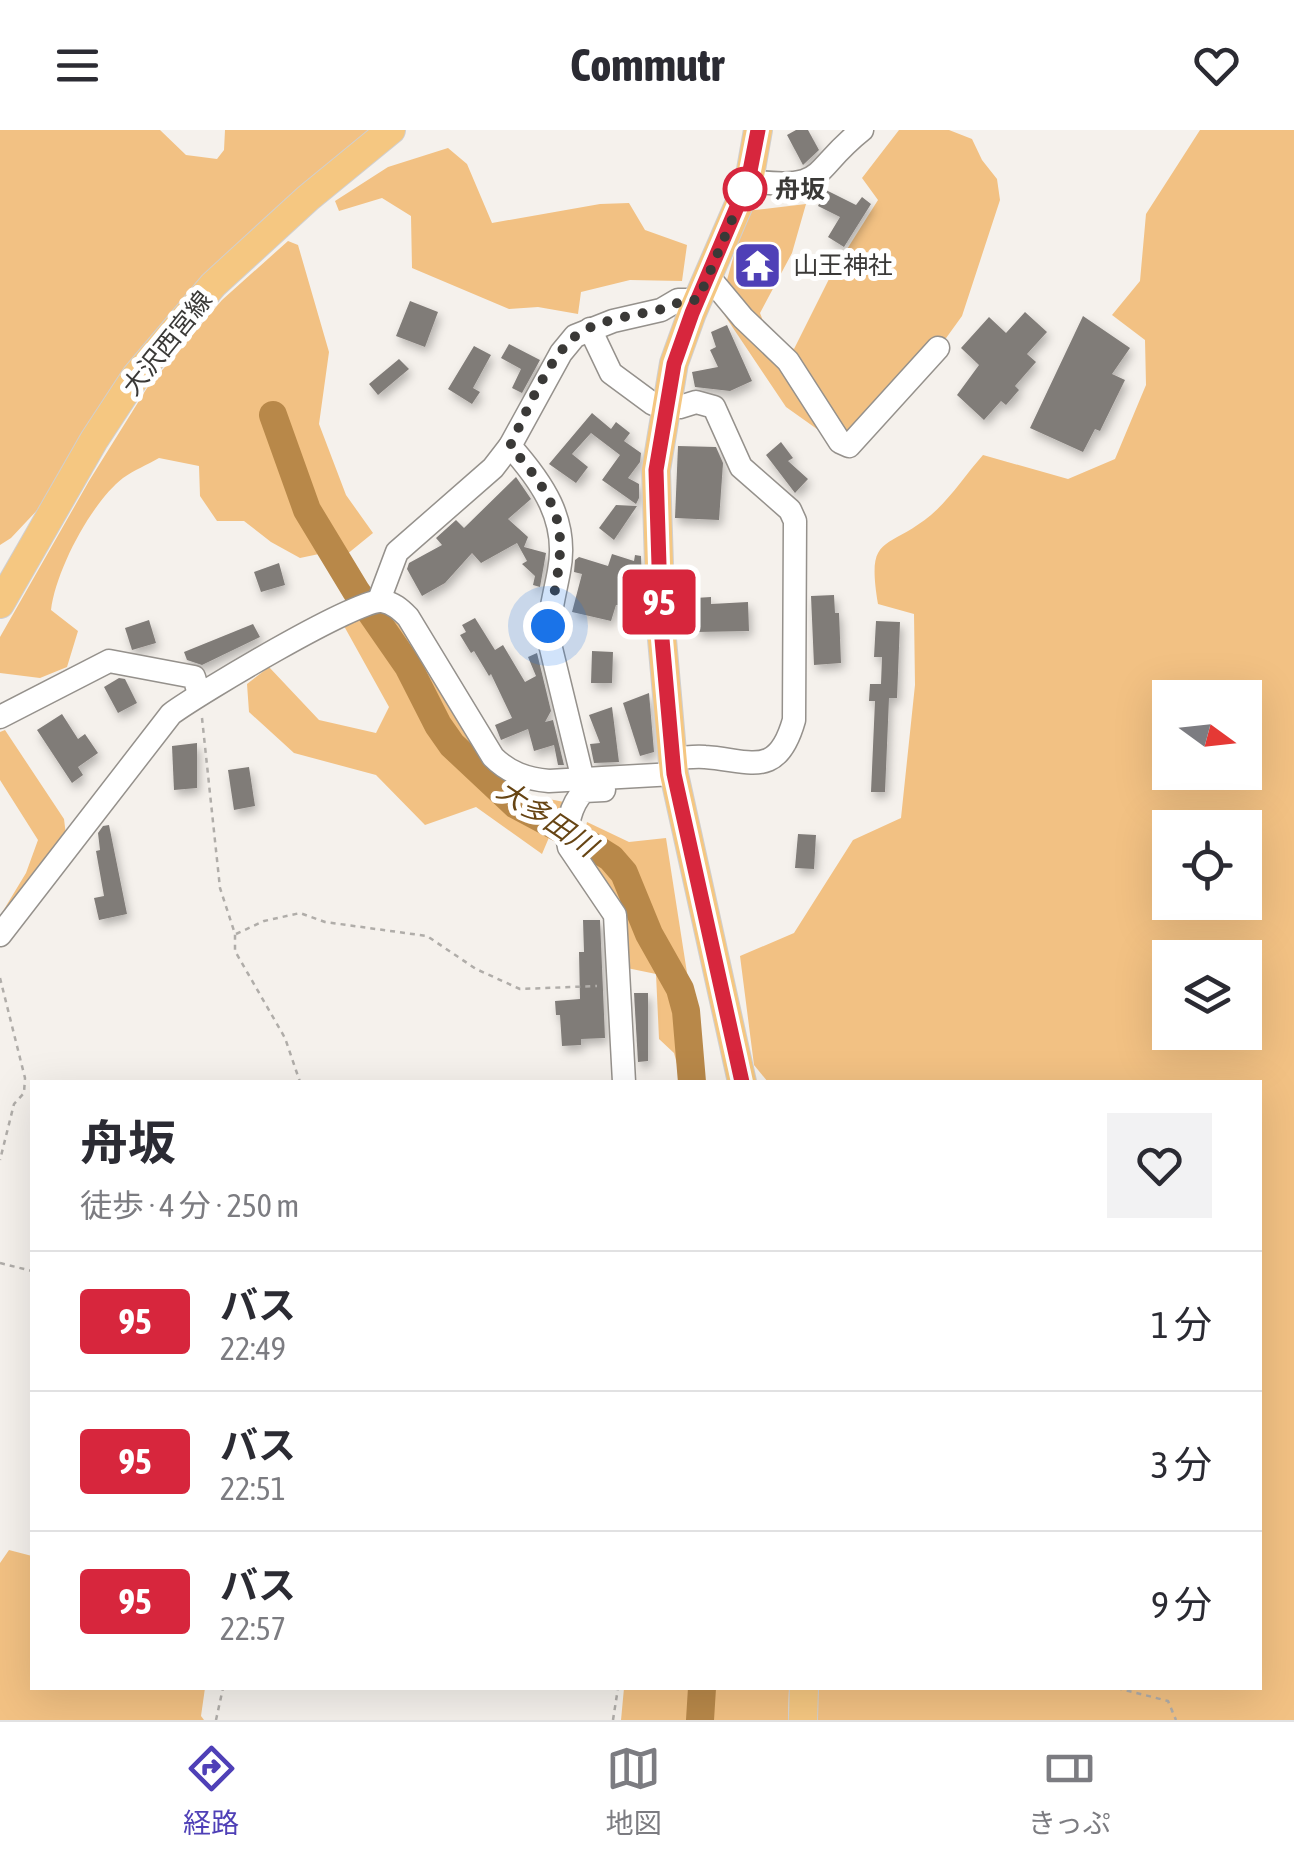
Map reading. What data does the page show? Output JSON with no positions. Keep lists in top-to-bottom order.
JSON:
{
  "streets": {
    "main road": ["大沢西宮線"]
  },
  "water": ["大多田川"],
  "places": {
    "other": ["舟坂"],
    "temple": ["山王神社"]
  },
  "lines": ["bus line 95"],
  "north": "right",
  "page": {
    "header": "Commutr",
    "on_map": "95",
    "heading": ["舟坂", "徒歩 · 4 分 · 250 m"],
    "list": [
      {
        "mark": "95",
        "name": "バス",
        "note": "22:49",
        "value": "1 分"
      },
      {
        "mark": "95",
        "name": "バス",
        "note": "22:51",
        "value": "3 分"
      },
      {
        "mark": "95",
        "name": "バス",
        "note": "22:57",
        "value": "9 分"
      }
    ],
    "tabs": ["経路", "地図", "きっぷ"]
  }
}
